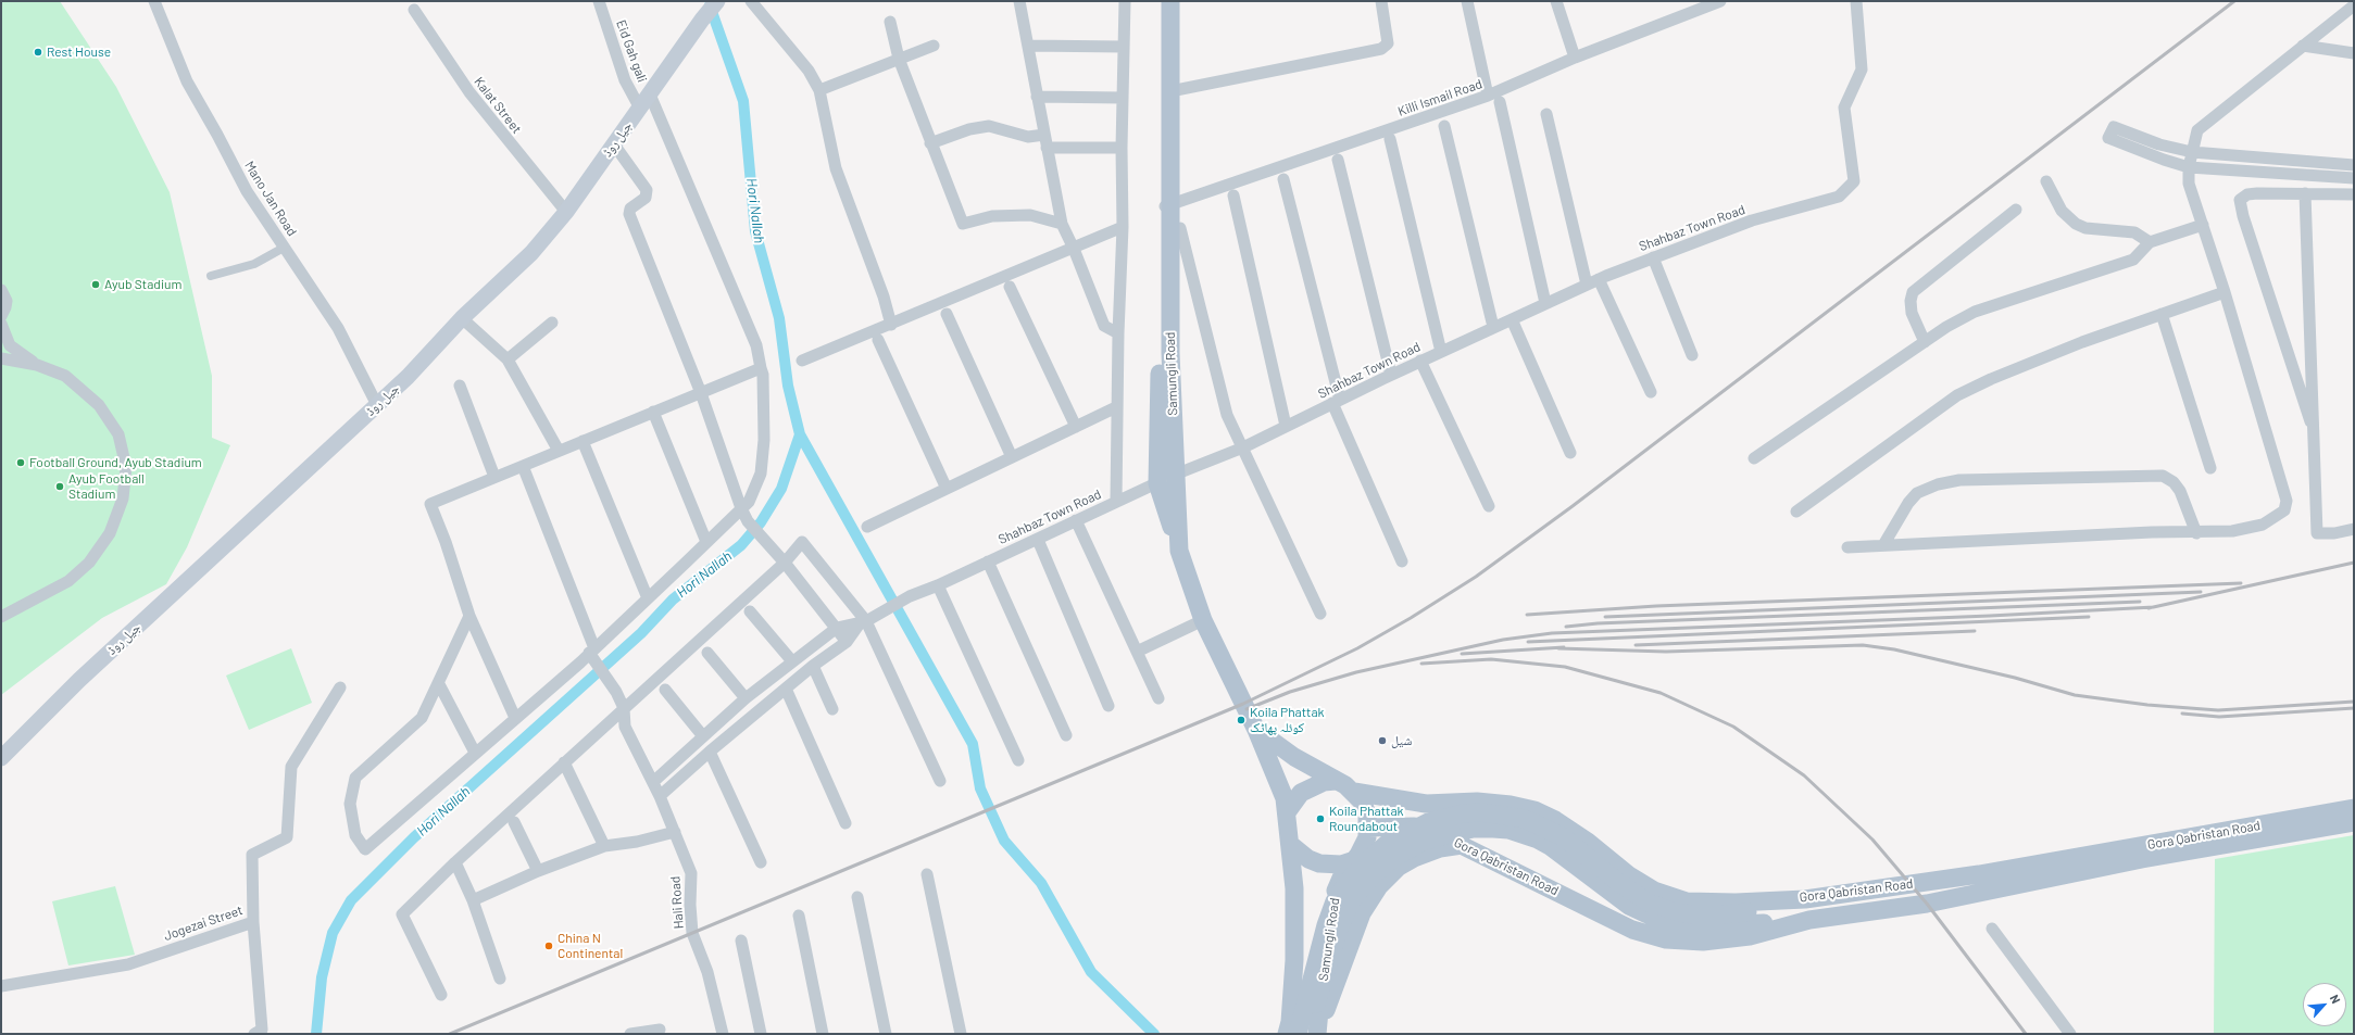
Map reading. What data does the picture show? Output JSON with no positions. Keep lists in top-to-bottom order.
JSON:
{
  "streets": {
    "main road": ["جیل روڈ", "Samungli Road", "Gora Qabristan Road"],
    "street": [
      "Eid Gah gali",
      "Killi Ismail Road",
      "Kalat Street",
      "Mano Jan Road",
      "Shahbaz Town Road",
      "Hali Road",
      "Jogezai Street"
    ]
  },
  "crossings": [
    ["Eid Gah gali", "جیل روڈ"],
    ["Killi Ismail Road", "Samungli Road"],
    ["Kalat Street", "جیل روڈ"],
    ["جیل روڈ", "Mano Jan Road"],
    ["Shahbaz Town Road", "Samungli Road"],
    ["Samungli Road", "Gora Qabristan Road"]
  ],
  "water": ["Hori Nallah"],
  "places": [
    "Rest House",
    "Ayub Stadium",
    "Football Ground, Ayub Stadium",
    "Ayub Football Stadium",
    "Koila Phattak کوئلہ پھاٹک",
    "شیل",
    "Koila Phattak Roundabout",
    "China N Continental"
  ],
  "north": "top right"
}
